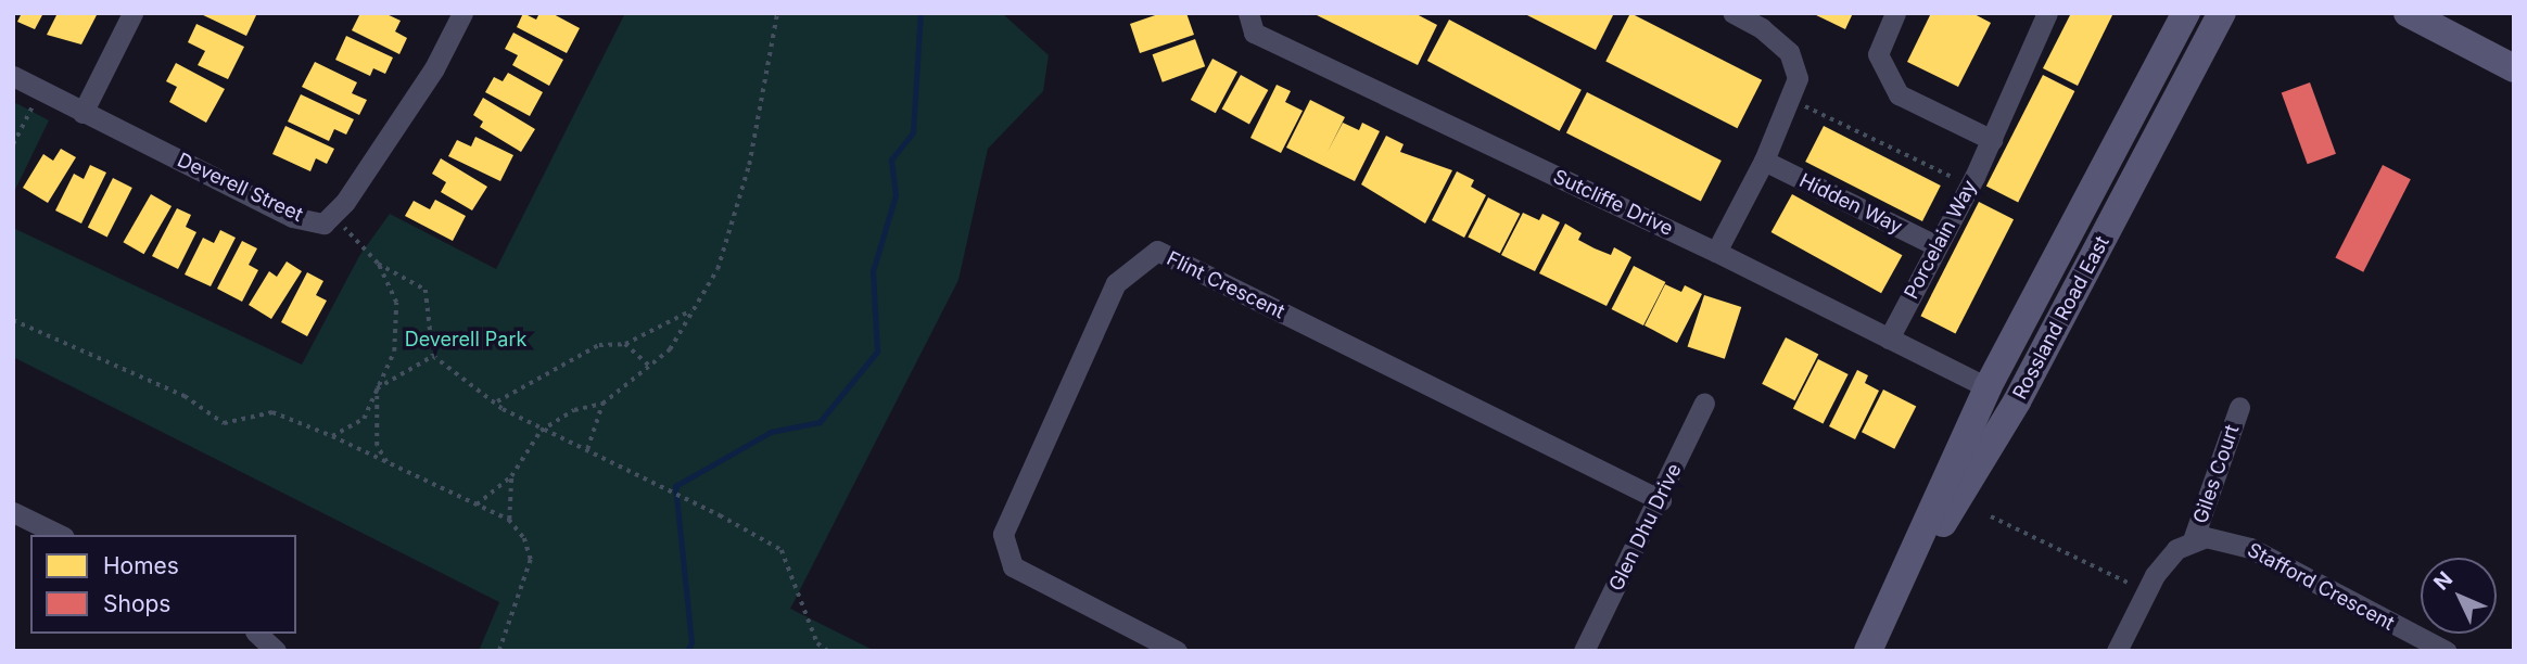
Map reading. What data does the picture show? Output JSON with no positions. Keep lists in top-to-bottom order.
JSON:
{
  "streets": {
    "main road": ["Rossland Road East"],
    "street": [
      "Deverell Street",
      "Sutcliffe Drive",
      "Hidden Way",
      "Porcelain Way",
      "Flint Crescent",
      "Giles Court",
      "Glen Dhu Drive",
      "Stafford Crescent"
    ]
  },
  "crossings": [
    ["Sutcliffe Drive", "Porcelain Way"],
    ["Sutcliffe Drive", "Rossland Road East"],
    ["Hidden Way", "Porcelain Way"],
    ["Flint Crescent", "Glen Dhu Drive"],
    ["Giles Court", "Stafford Crescent"]
  ],
  "parks": ["Deverell Park"],
  "legend": ["Homes", "Shops"],
  "north": "top left"
}
